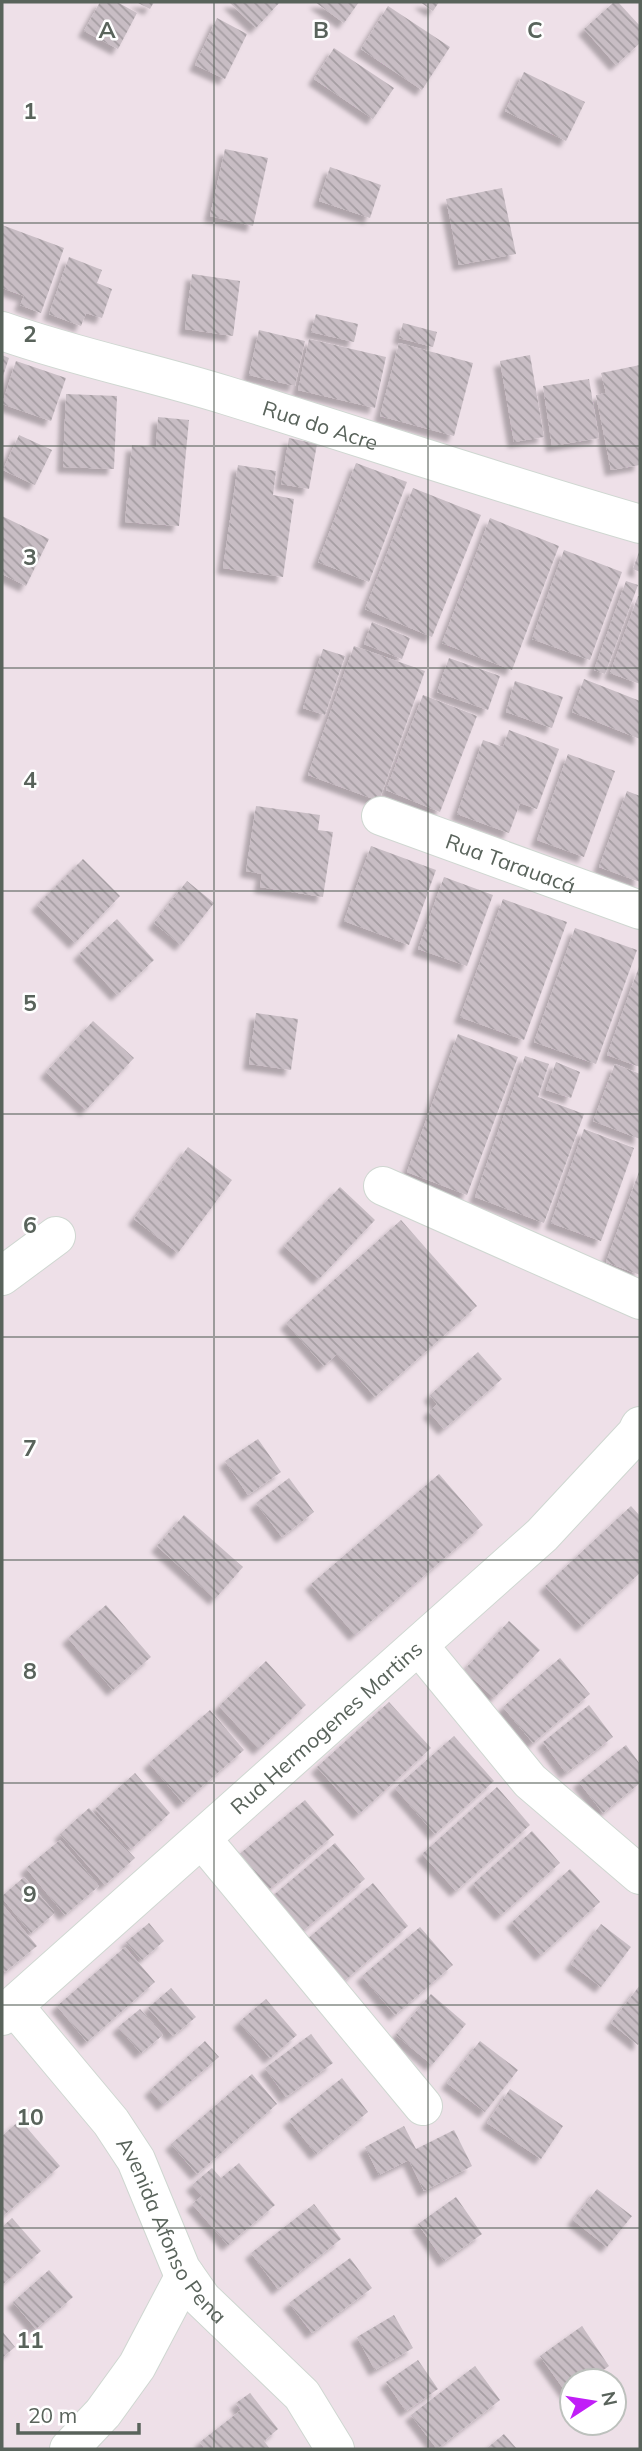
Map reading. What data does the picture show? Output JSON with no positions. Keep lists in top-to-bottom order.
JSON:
{
  "streets": {
    "street": [
      "Rua do Acre",
      "Rua Tarauacá",
      "Rua Hermogenes Martins",
      "Avenida Afonso Pena"
    ]
  },
  "crossings": [
    ["Rua Hermogenes Martins", "Avenida Afonso Pena"]
  ],
  "scale_bar": "20 m",
  "north": "right",
  "grid": {
    "columns": ["A", "B", "C"],
    "rows": [
      "1",
      "2",
      "3",
      "4",
      "5",
      "6",
      "7",
      "8",
      "9",
      "10",
      "11"
    ]
  }
}
